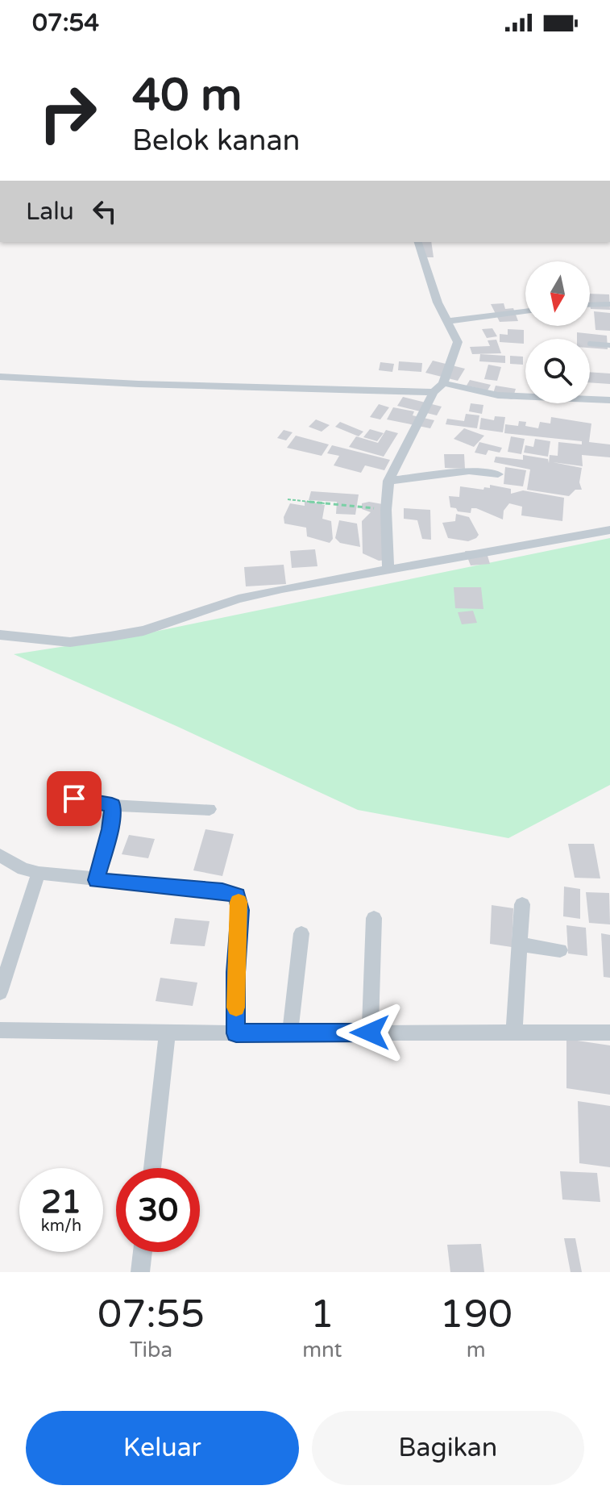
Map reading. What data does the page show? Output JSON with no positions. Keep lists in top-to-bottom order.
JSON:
{
  "north": "bottom",
  "page": {
    "status": "07:54",
    "turn": ["40 m", "Belok kanan"],
    "then": "Lalu",
    "speed": "21 km/h",
    "limit": "30",
    "eta": [
      "07:55",
      "Tiba",
      "1",
      "mnt",
      "190",
      "m"
    ],
    "buttons": ["Keluar", "Bagikan"]
  }
}
